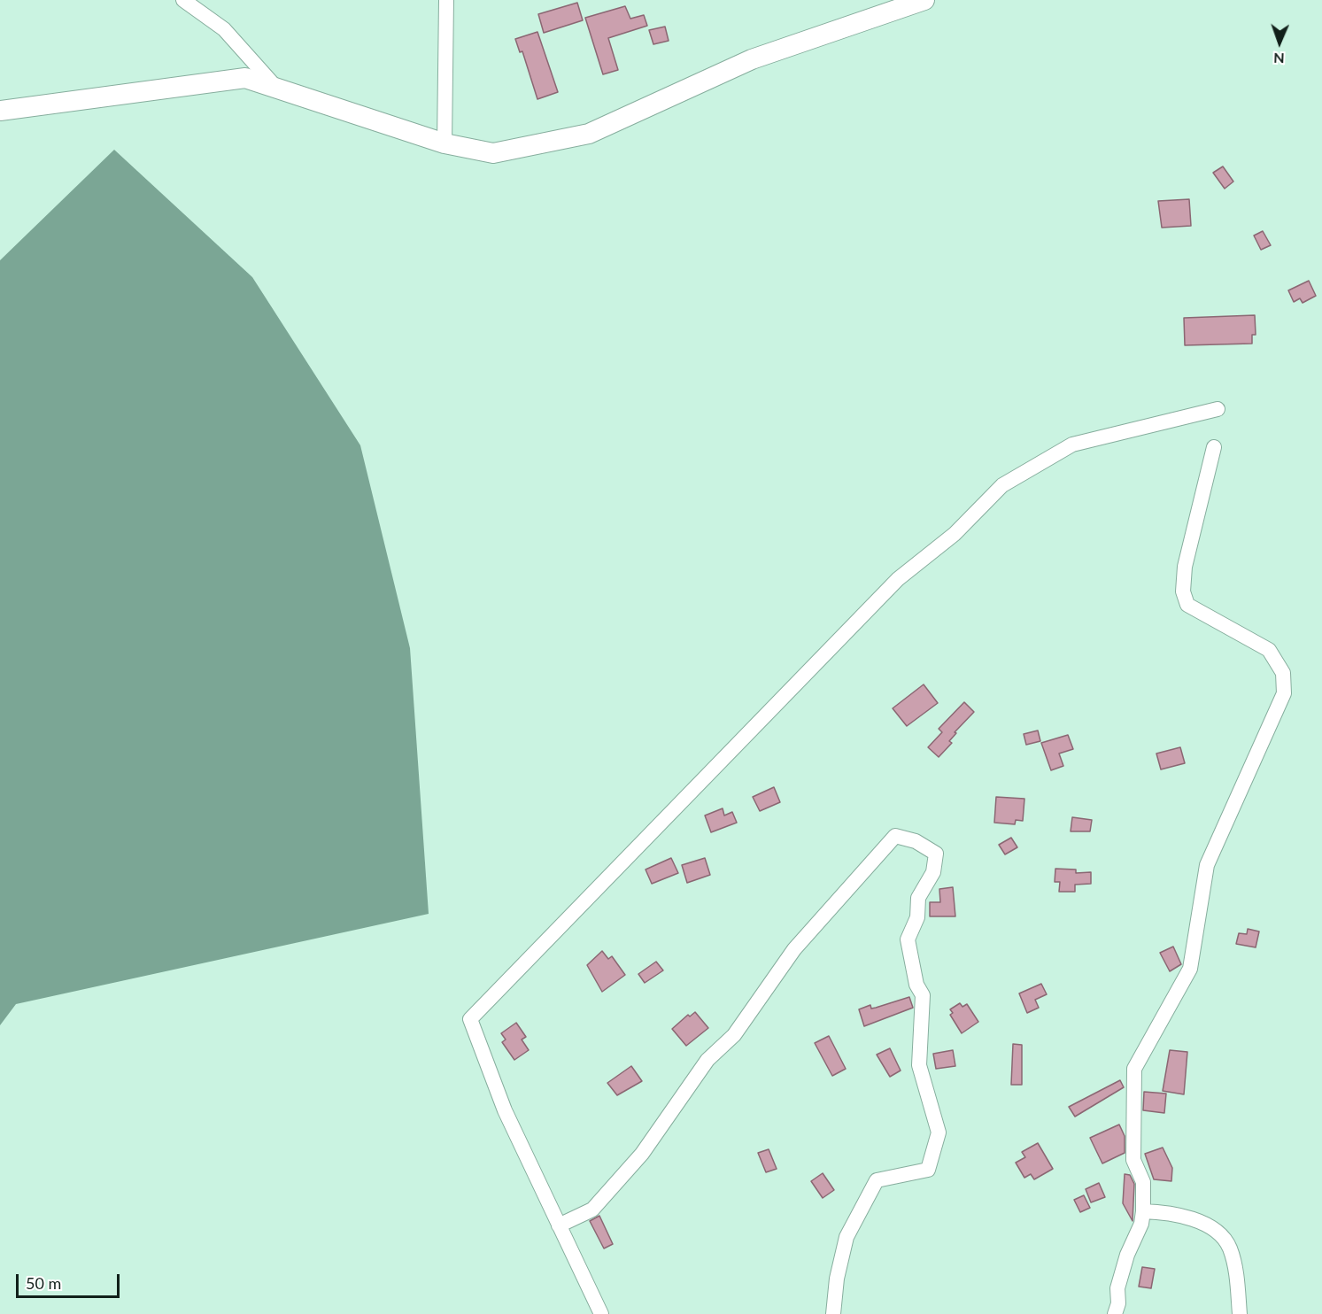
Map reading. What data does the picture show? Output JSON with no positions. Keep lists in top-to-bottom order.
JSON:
{
  "scale_bar": "50 m",
  "north": "bottom"
}
